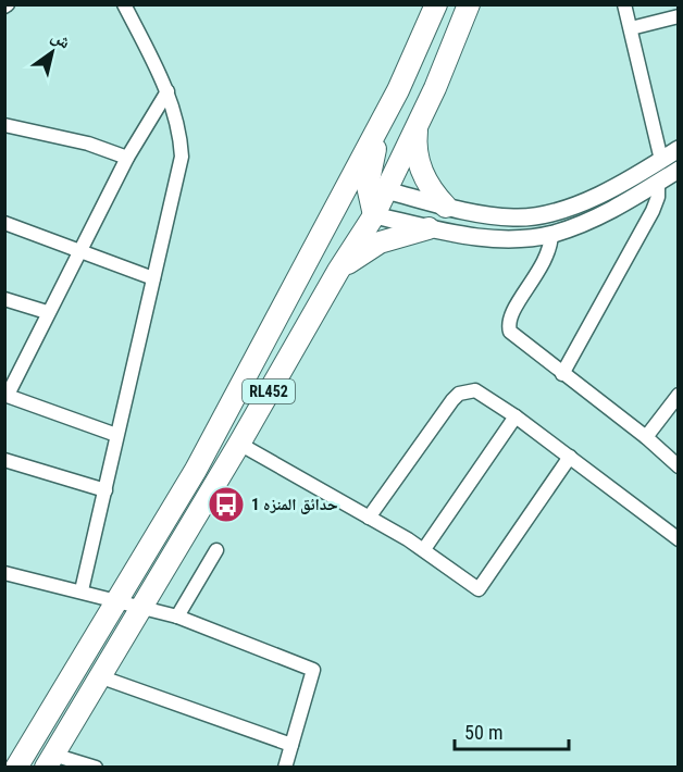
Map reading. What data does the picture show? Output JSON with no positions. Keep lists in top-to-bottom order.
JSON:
{
  "streets": {
    "highway": ["RL452"]
  },
  "places": {
    "bus stop": ["حدائق المنزه 1"]
  },
  "scale_bar": "50 m",
  "north": "top right"
}
